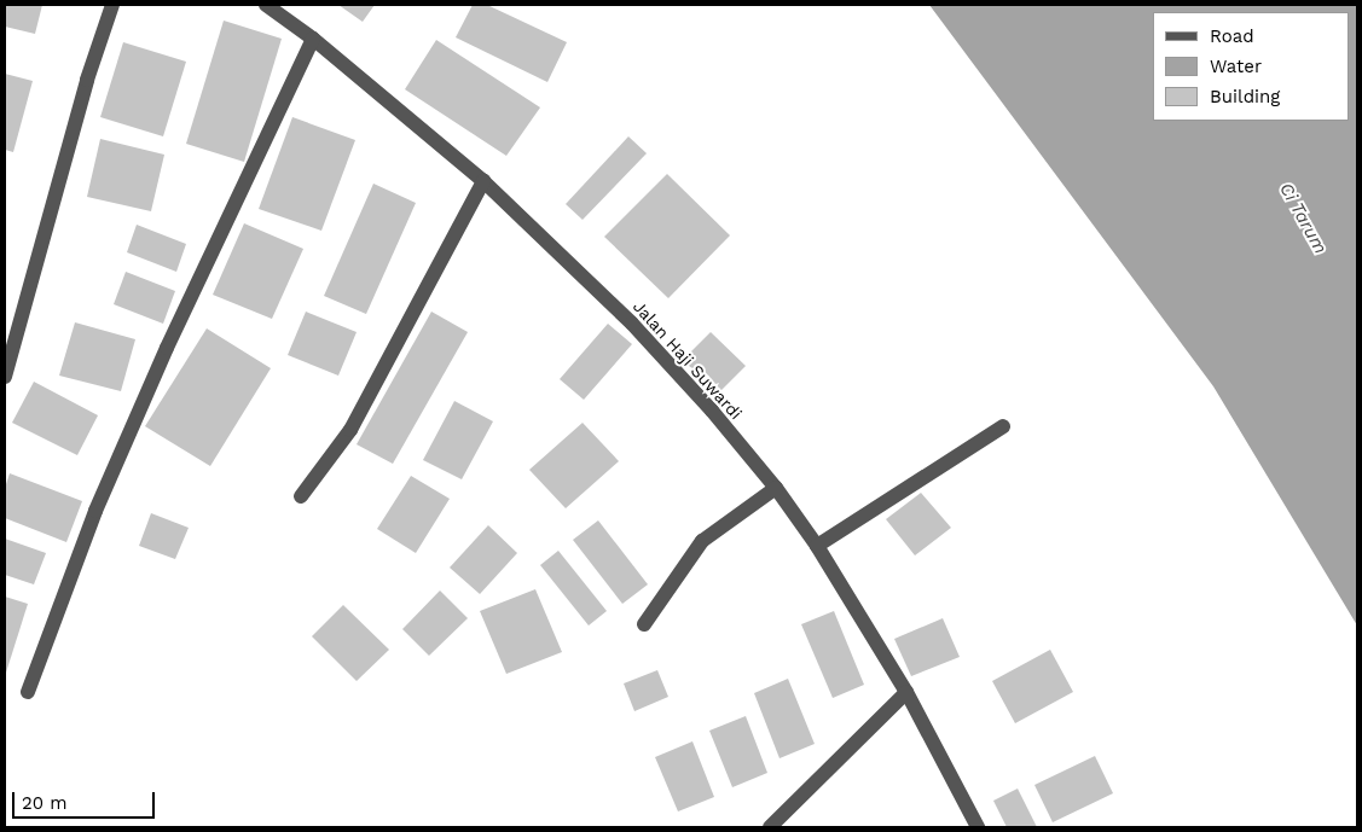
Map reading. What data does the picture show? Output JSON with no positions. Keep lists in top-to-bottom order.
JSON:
{
  "streets": {
    "street": ["Jalan Haji Suwardi"]
  },
  "water": ["Ci Tarum"],
  "legend": ["Road", "Water", "Building"],
  "scale_bar": "20 m"
}
